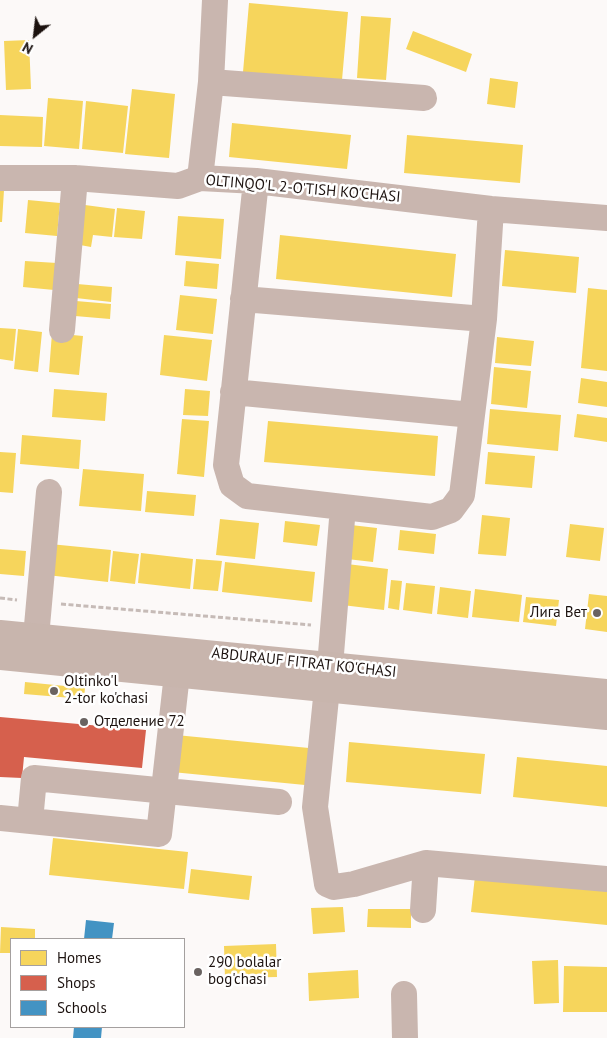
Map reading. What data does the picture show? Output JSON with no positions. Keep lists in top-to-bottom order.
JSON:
{
  "streets": {
    "main road": ["ABDURAUF FITRAT KO'CHASI"],
    "street": ["OLTINQO'L 2-O'TISH KO'CHASI"]
  },
  "places": [
    "Лига Вет",
    "Oltinko'l 2-tor ko'chasi",
    "Отделение 72",
    "290 bolalar bog'chasi"
  ],
  "legend": ["Homes", "Shops", "Schools"],
  "north": "bottom left"
}
